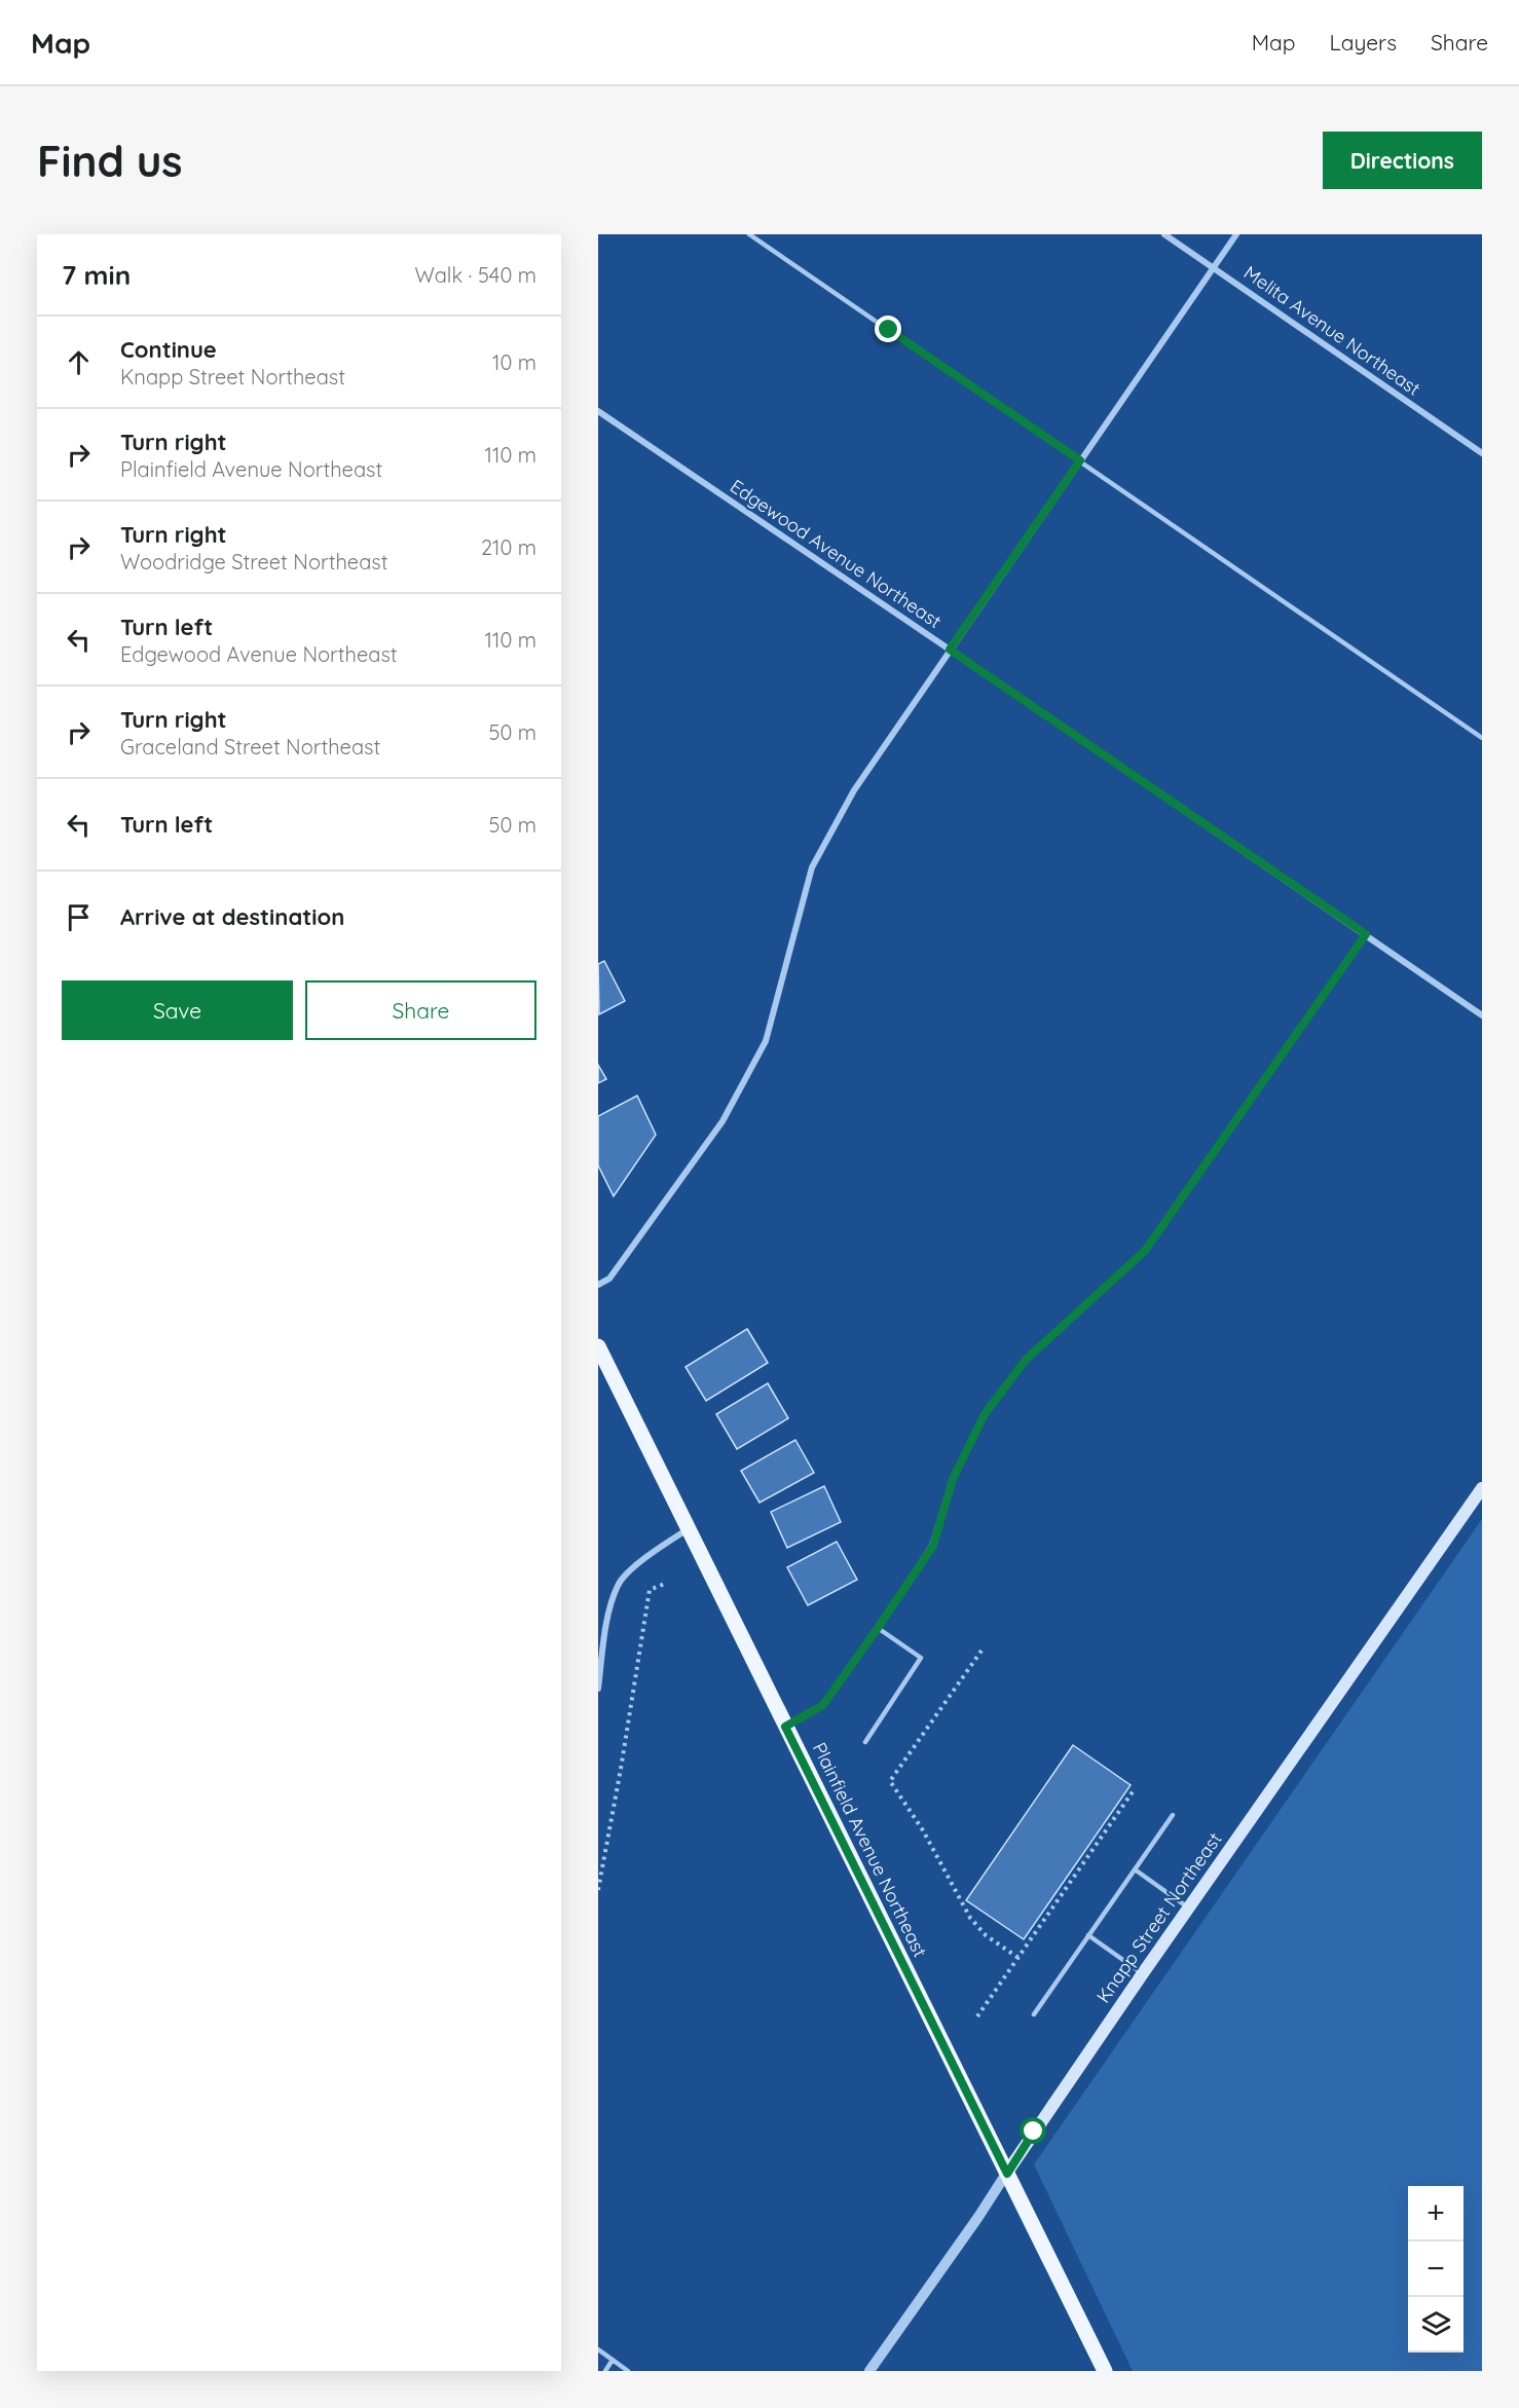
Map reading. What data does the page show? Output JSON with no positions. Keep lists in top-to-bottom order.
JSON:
{
  "streets": {
    "main road": ["Plainfield Avenue Northeast", "Knapp Street Northeast"],
    "street": ["Melita Avenue Northeast", "Edgewood Avenue Northeast"]
  },
  "crossings": [
    ["Plainfield Avenue Northeast", "Knapp Street Northeast"]
  ],
  "page": {
    "header": "Map",
    "nav": ["Map", "Layers", "Share"],
    "buttons": [
      "Directions",
      ["Save", "Share"]
    ],
    "title": "Find us",
    "heading": ["7 min", "Walk · 540 m"],
    "list": [
      ["Continue", "Knapp Street Northeast", "10 m"],
      ["Turn right", "Plainfield Avenue Northeast", "110 m"],
      ["Turn right", "Woodridge Street Northeast", "210 m"],
      ["Turn left", "Edgewood Avenue Northeast", "110 m"],
      ["Turn right", "Graceland Street Northeast", "50 m"],
      ["Turn left", "50 m"],
      "Arrive at destination"
    ],
    "map_buttons": ["+", "−"]
  }
}
